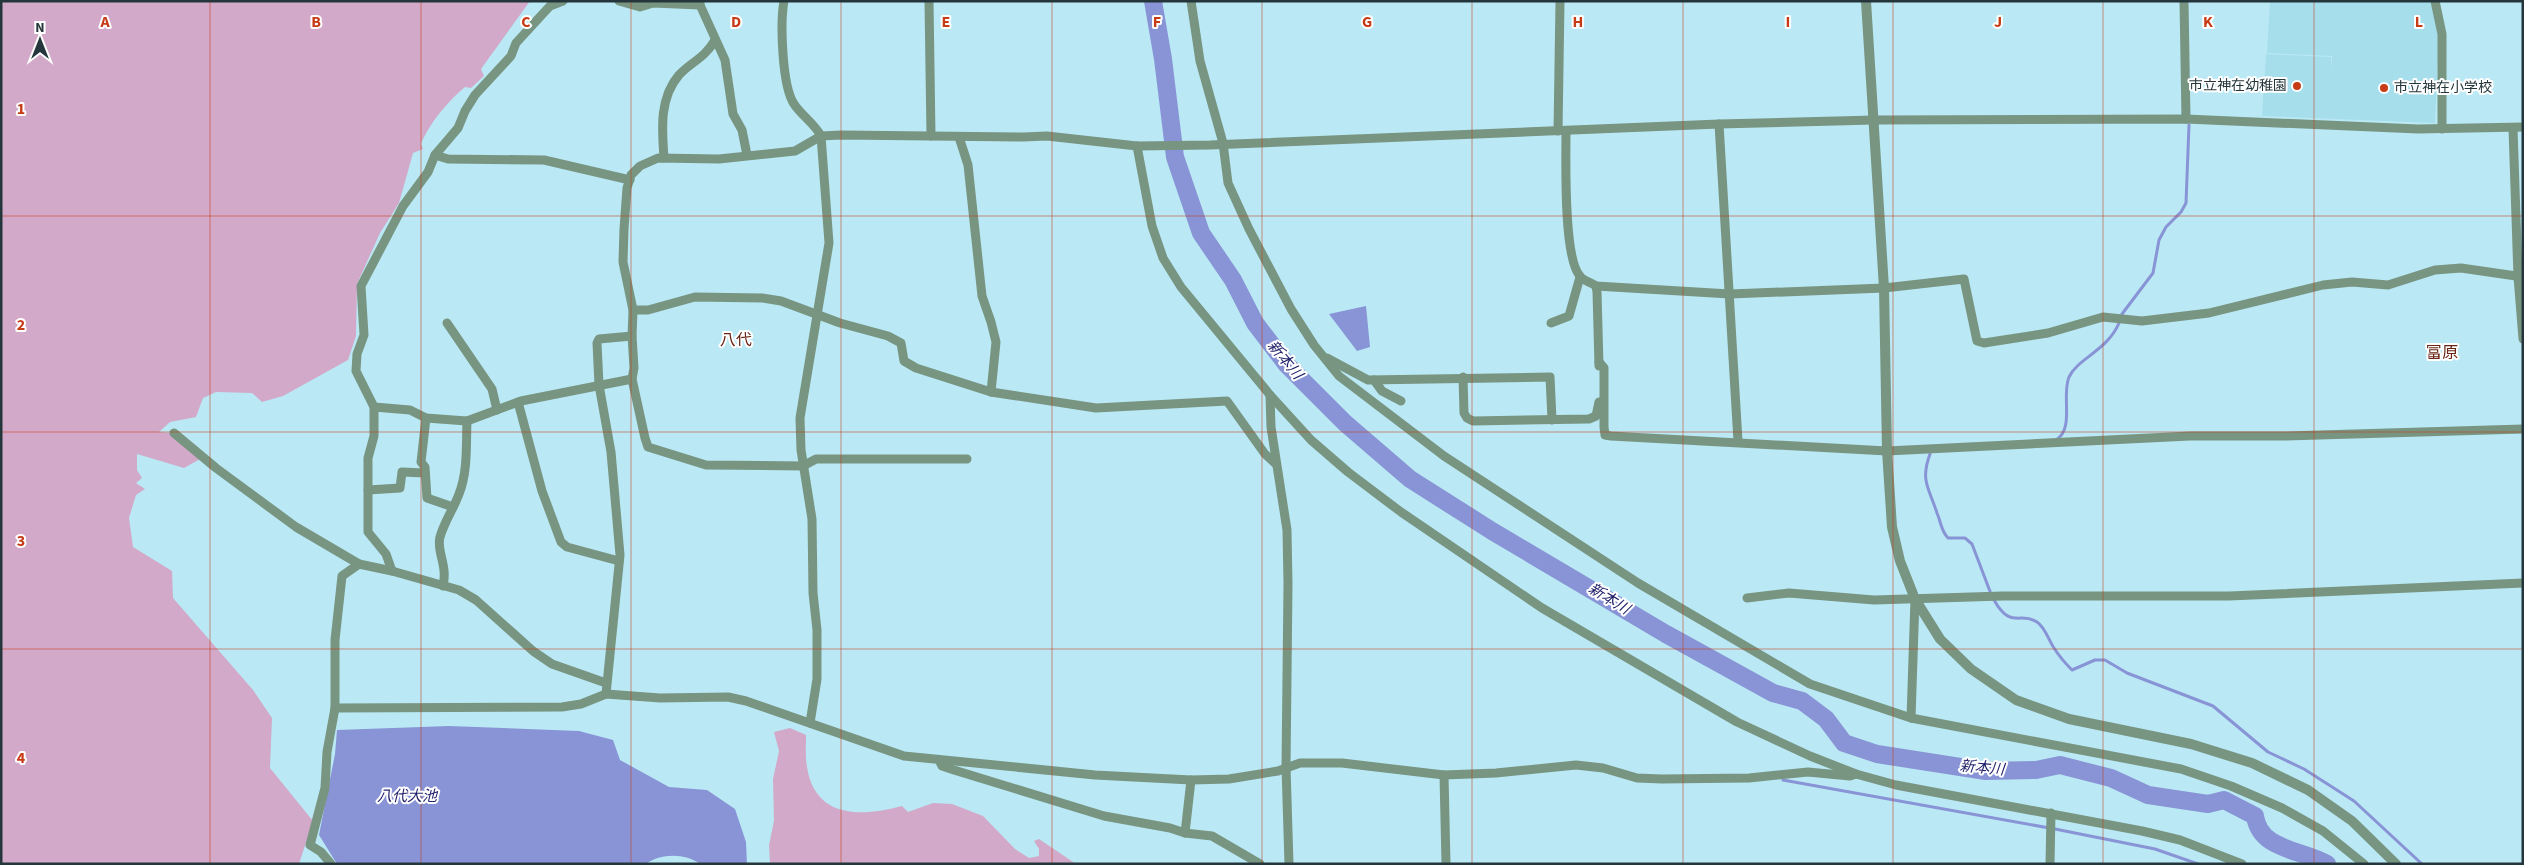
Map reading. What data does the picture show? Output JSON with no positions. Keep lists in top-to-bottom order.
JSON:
{
  "districts": ["八代", "富原"],
  "water": ["新本川", "八代大池"],
  "places": ["市立神在幼稚園", "市立神在小学校"],
  "north": "top",
  "grid": {
    "columns": [
      "A",
      "B",
      "C",
      "D",
      "E",
      "F",
      "G",
      "H",
      "I",
      "J",
      "K",
      "L"
    ],
    "rows": [
      "1",
      "2",
      "3",
      "4"
    ]
  }
}
